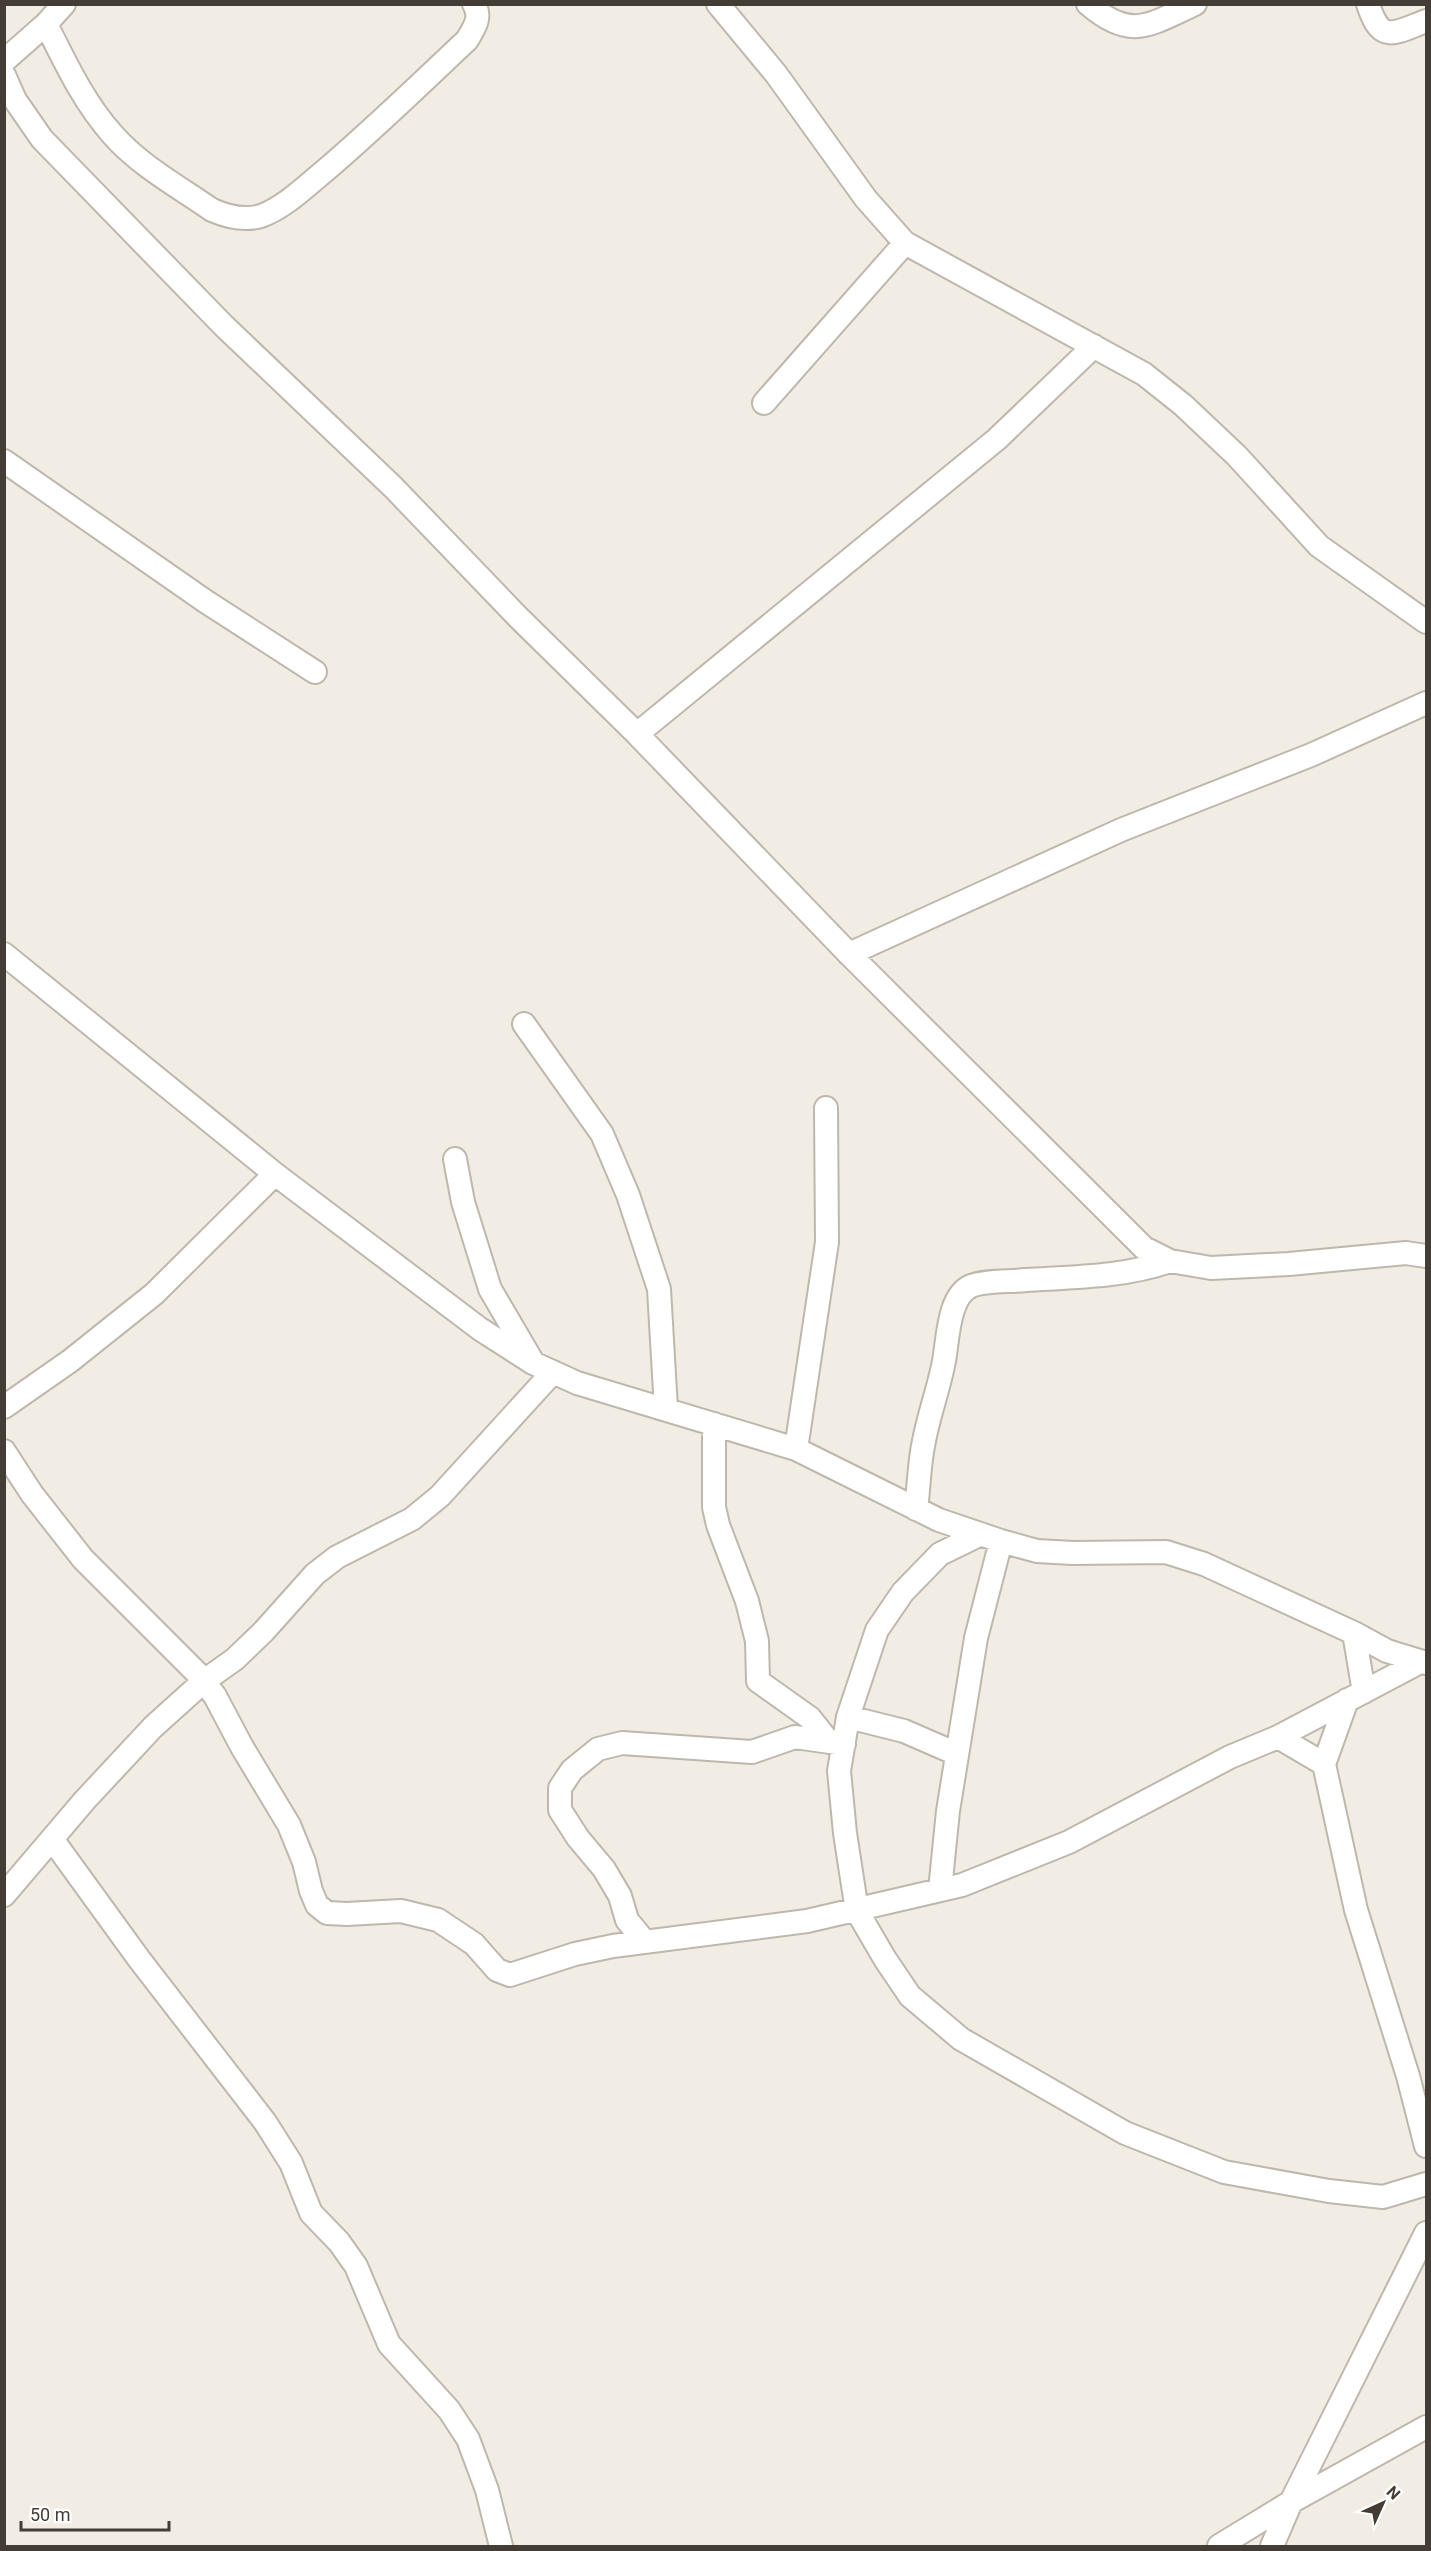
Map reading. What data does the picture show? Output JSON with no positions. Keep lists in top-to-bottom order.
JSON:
{
  "scale_bar": "50 m",
  "north": "top right"
}
